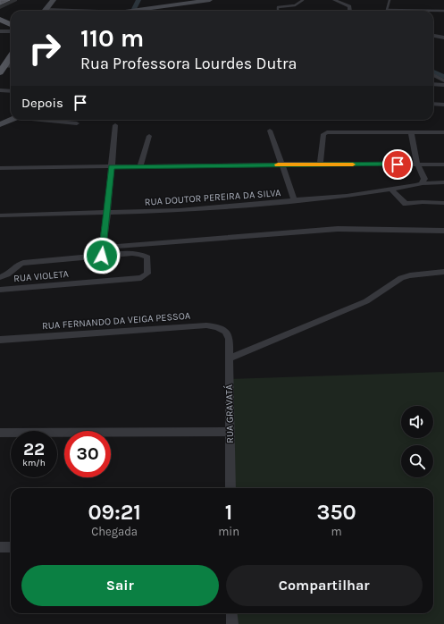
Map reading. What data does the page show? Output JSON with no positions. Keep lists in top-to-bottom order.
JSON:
{
  "streets": {
    "street": [
      "RUA DOUTOR PEREIRA DA SILVA",
      "RUA VIOLETA",
      "RUA FERNANDO DA VEIGA PESSOA",
      "RUA GRAVATÁ"
    ]
  },
  "crossings": [
    ["RUA FERNANDO DA VEIGA PESSOA", "RUA GRAVATÁ"]
  ],
  "page": {
    "turn": ["110 m", "Rua Professora Lourdes Dutra"],
    "then": "Depois",
    "speed": "22 km/h",
    "limit": "30",
    "eta": [
      "09:21",
      "Chegada",
      "1",
      "min",
      "350",
      "m"
    ],
    "buttons": ["Sair", "Compartilhar"]
  }
}
